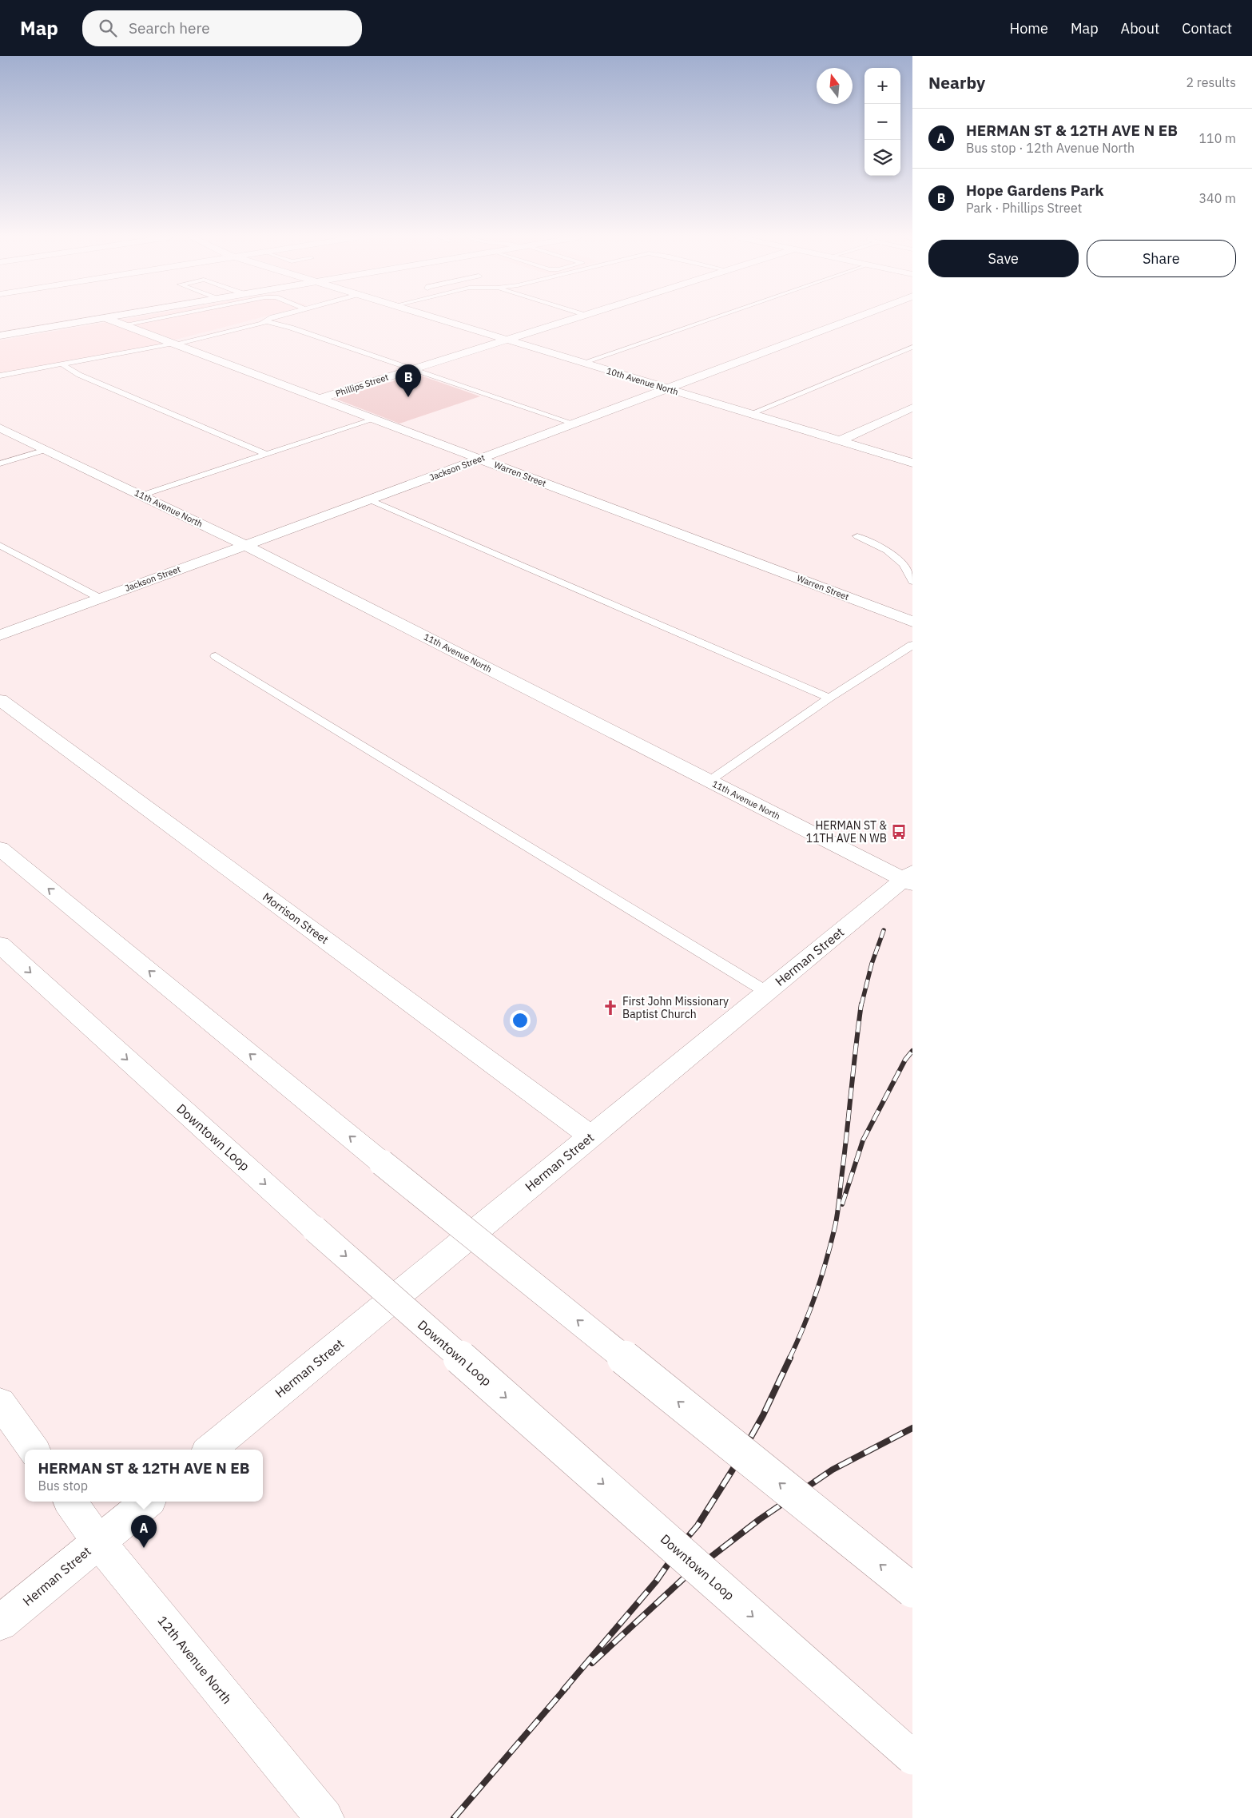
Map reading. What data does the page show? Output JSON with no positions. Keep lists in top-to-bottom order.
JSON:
{
  "streets": {
    "main road": [
      "10th Avenue North",
      "Phillips Street",
      "Jackson Street",
      "Warren Street",
      "11th Avenue North",
      "Morrison Street",
      "Herman Street",
      "Downtown Loop",
      "12th Avenue North"
    ]
  },
  "crossings": [
    ["10th Avenue North", "Phillips Street"],
    ["10th Avenue North", "Jackson Street"],
    ["Phillips Street", "Warren Street"],
    ["Jackson Street", "Warren Street"],
    ["Jackson Street", "11th Avenue North"],
    ["11th Avenue North", "Herman Street"],
    ["Morrison Street", "Herman Street"],
    ["Herman Street", "12th Avenue North"]
  ],
  "places": {
    "bus stop": ["HERMAN ST & 11TH AVE N WB"],
    "church": ["First John Missionary Baptist Church"]
  },
  "north": "top",
  "page": {
    "header": "Map",
    "search": "Search here",
    "nav": [
      "Home",
      "Map",
      "About",
      "Contact"
    ],
    "heading": ["Nearby", "2 results"],
    "map_buttons": ["+", "−"],
    "list": [
      {
        "mark": "A",
        "name": "HERMAN ST & 12TH AVE N EB",
        "note": "Bus stop · 12th Avenue North",
        "value": "110 m"
      },
      {
        "mark": "B",
        "name": "Hope Gardens Park",
        "note": "Park · Phillips Street",
        "value": "340 m"
      }
    ],
    "buttons": ["Save", "Share"],
    "pins": ["B", "A"],
    "popup": ["HERMAN ST & 12TH AVE N EB", "Bus stop"]
  }
}
